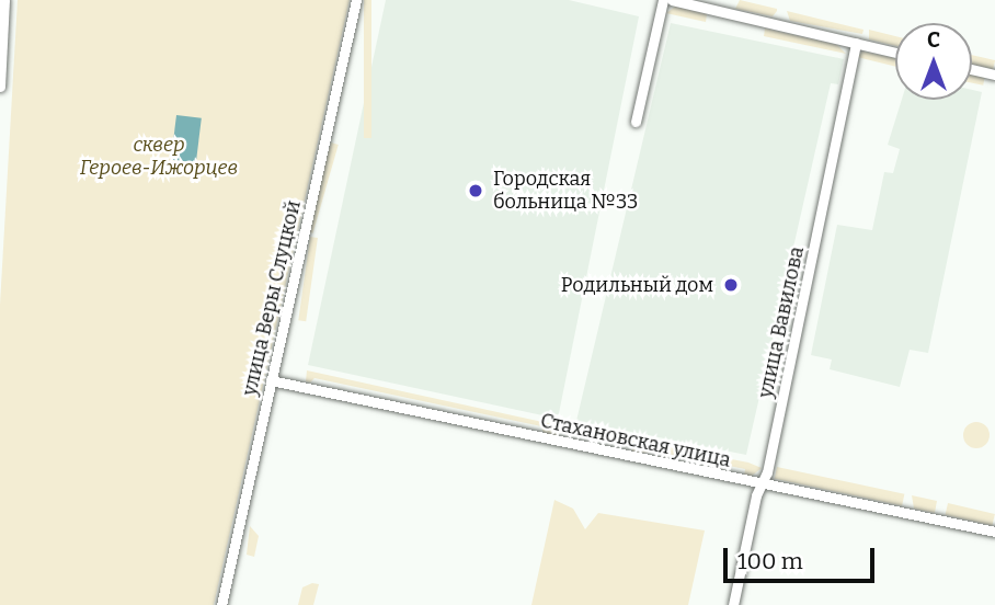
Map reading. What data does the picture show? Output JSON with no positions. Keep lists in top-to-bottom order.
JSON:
{
  "streets": {
    "street": ["улица Веры Слуцкой", "улица Вавилова", "Стахановская улица"]
  },
  "crossings": [
    ["улица Веры Слуцкой", "Стахановская улица"],
    ["улица Вавилова", "Стахановская улица"]
  ],
  "parks": ["сквер Героев-Ижорцев"],
  "places": ["Городская больница №33", "Родильный дом"],
  "scale_bar": "100 m",
  "north": "top"
}
